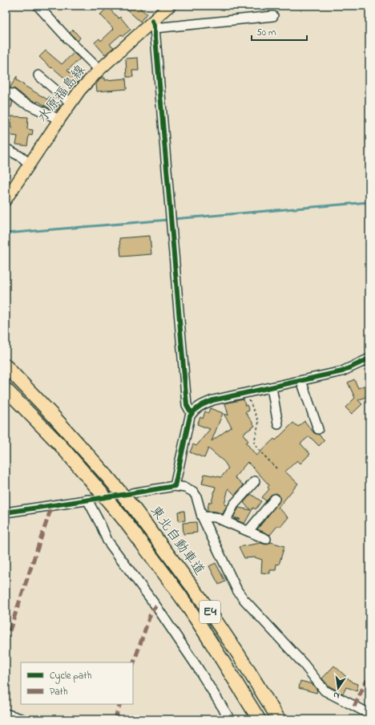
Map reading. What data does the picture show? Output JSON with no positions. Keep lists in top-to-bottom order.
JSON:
{
  "streets": {
    "highway": ["東北自動車道", "E4"],
    "main road": ["水原福島線"]
  },
  "legend": ["Cycle path", "Path"],
  "scale_bar": "50 m",
  "north": "bottom"
}
